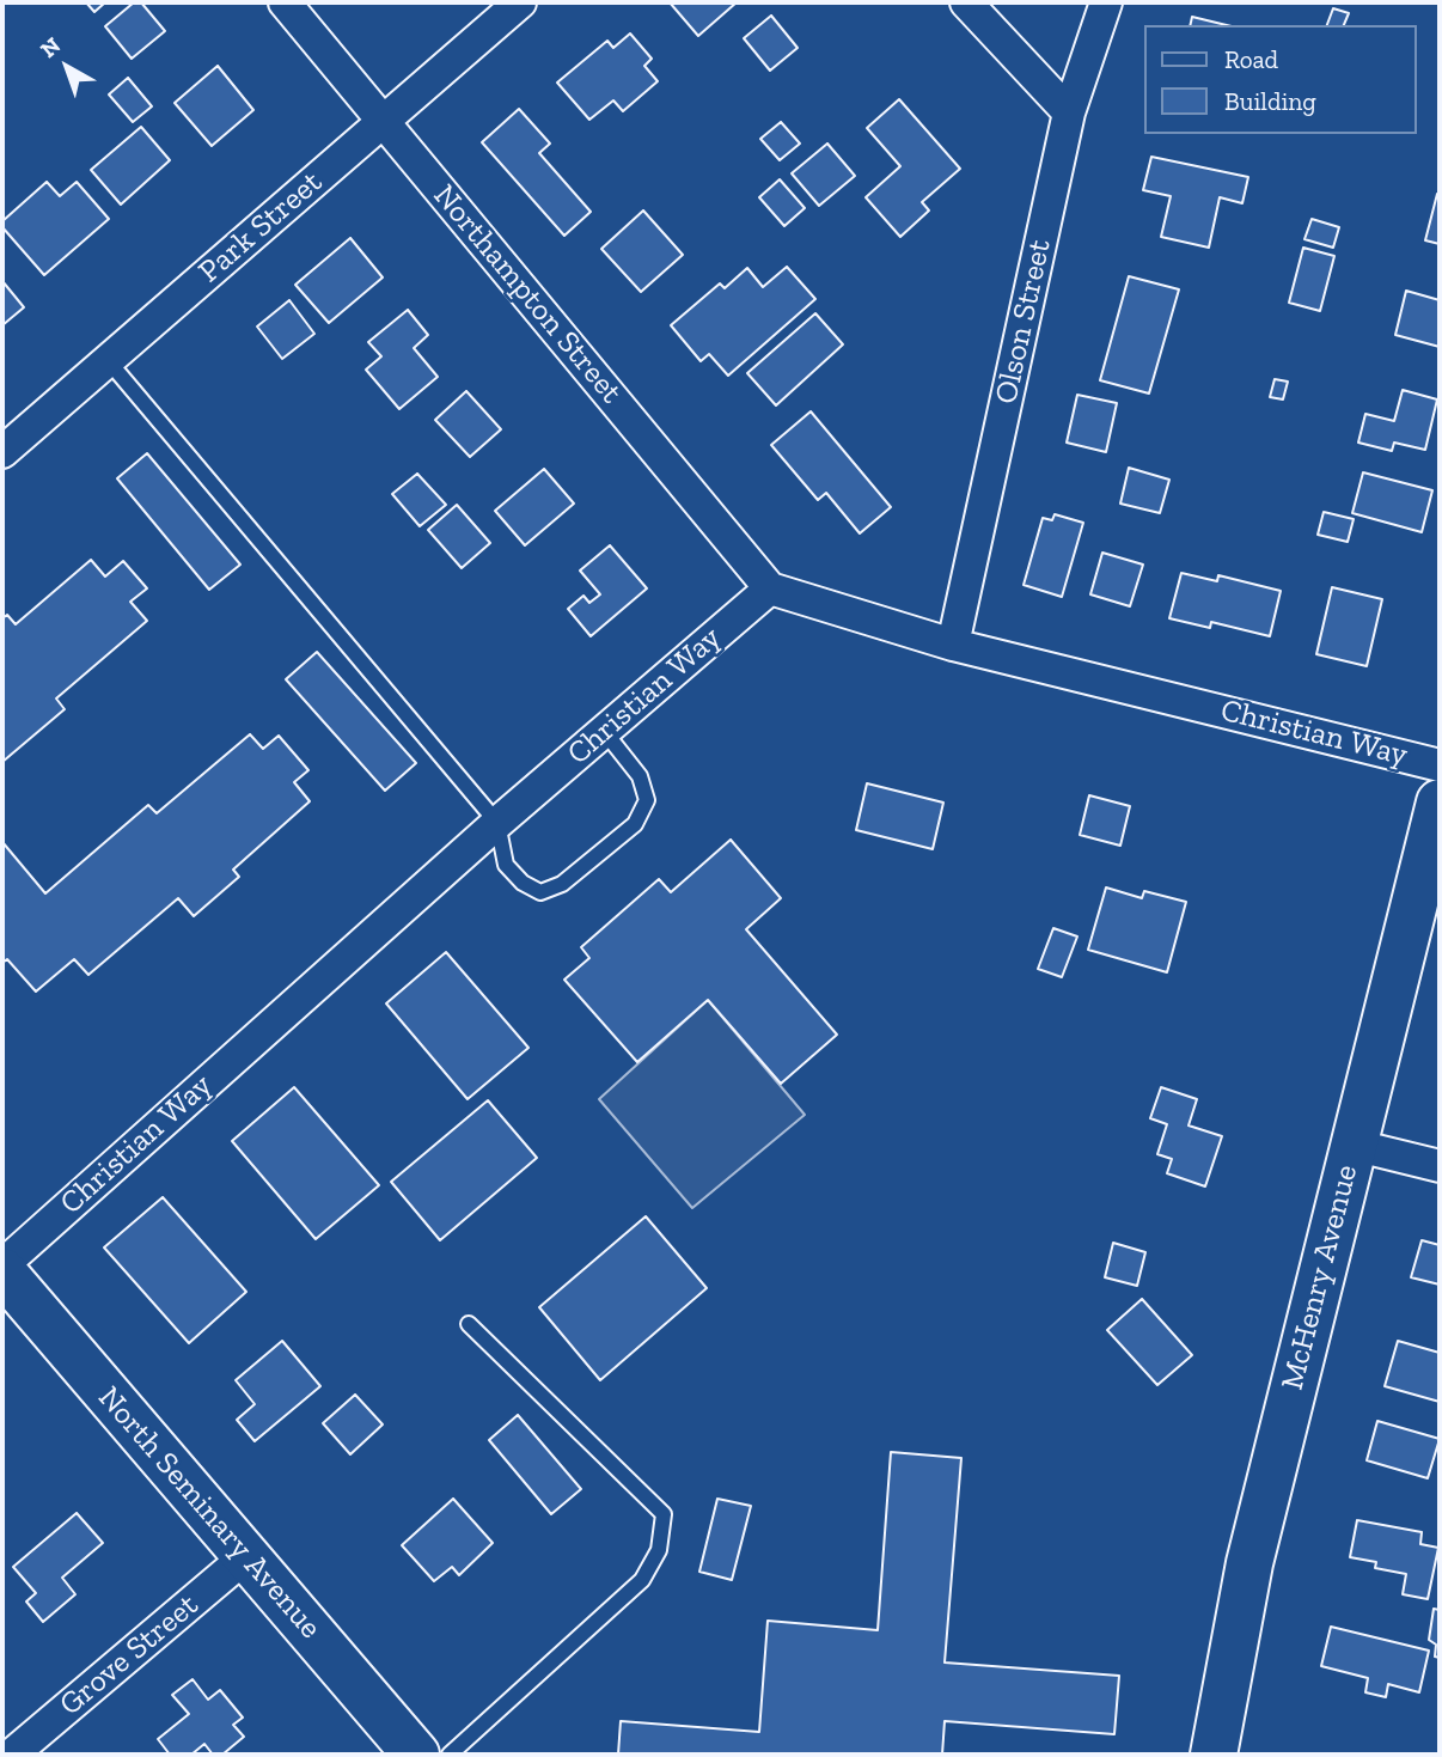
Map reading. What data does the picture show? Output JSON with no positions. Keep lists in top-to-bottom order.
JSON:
{
  "streets": {
    "main road": ["McHenry Avenue", "North Seminary Avenue"],
    "street": [
      "Park Street",
      "Northampton Street",
      "Olson Street",
      "Christian Way",
      "Grove Street"
    ]
  },
  "crossings": [
    ["Park Street", "Northampton Street"],
    ["Northampton Street", "Christian Way"],
    ["Olson Street", "Christian Way"],
    ["Christian Way", "North Seminary Avenue"],
    ["North Seminary Avenue", "Grove Street"]
  ],
  "legend": ["Road", "Building"],
  "north": "top left"
}
